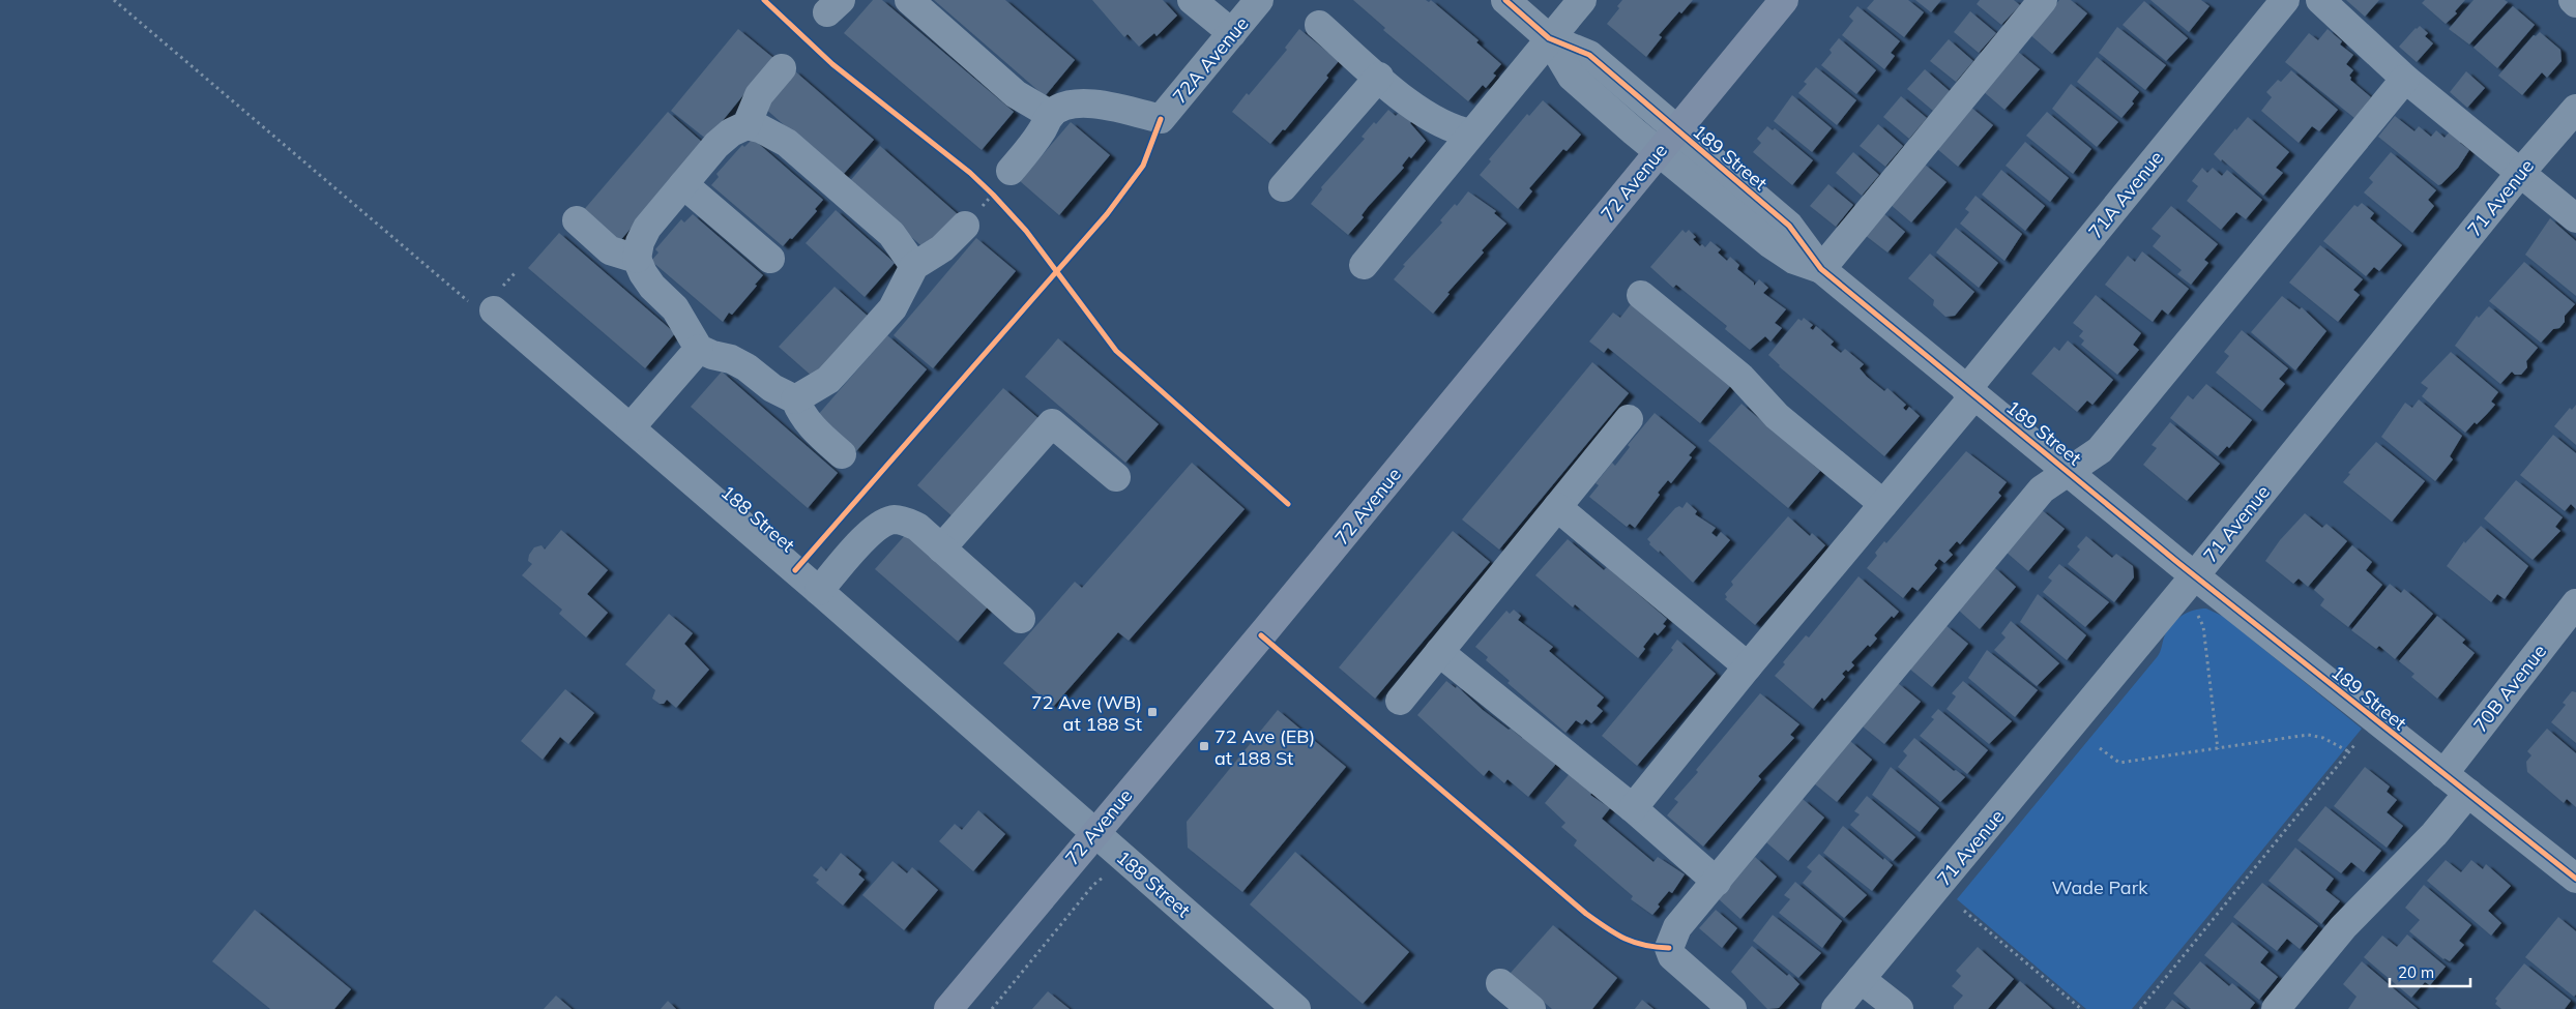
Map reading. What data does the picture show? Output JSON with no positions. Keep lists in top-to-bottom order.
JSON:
{
  "streets": {
    "main road": ["72 Avenue"],
    "street": [
      "72A Avenue",
      "189 Street",
      "71A Avenue",
      "71 Avenue",
      "188 Street",
      "70B Avenue"
    ]
  },
  "crossings": [
    ["189 Street", "72 Avenue"],
    ["189 Street", "71A Avenue"],
    ["189 Street", "71 Avenue"],
    ["189 Street", "70B Avenue"],
    ["72 Avenue", "188 Street"]
  ],
  "parks": ["Wade Park"],
  "places": {
    "transit": ["72 Ave (WB) at 188 St", "72 Ave (EB) at 188 St"]
  },
  "scale_bar": "20 m"
}
